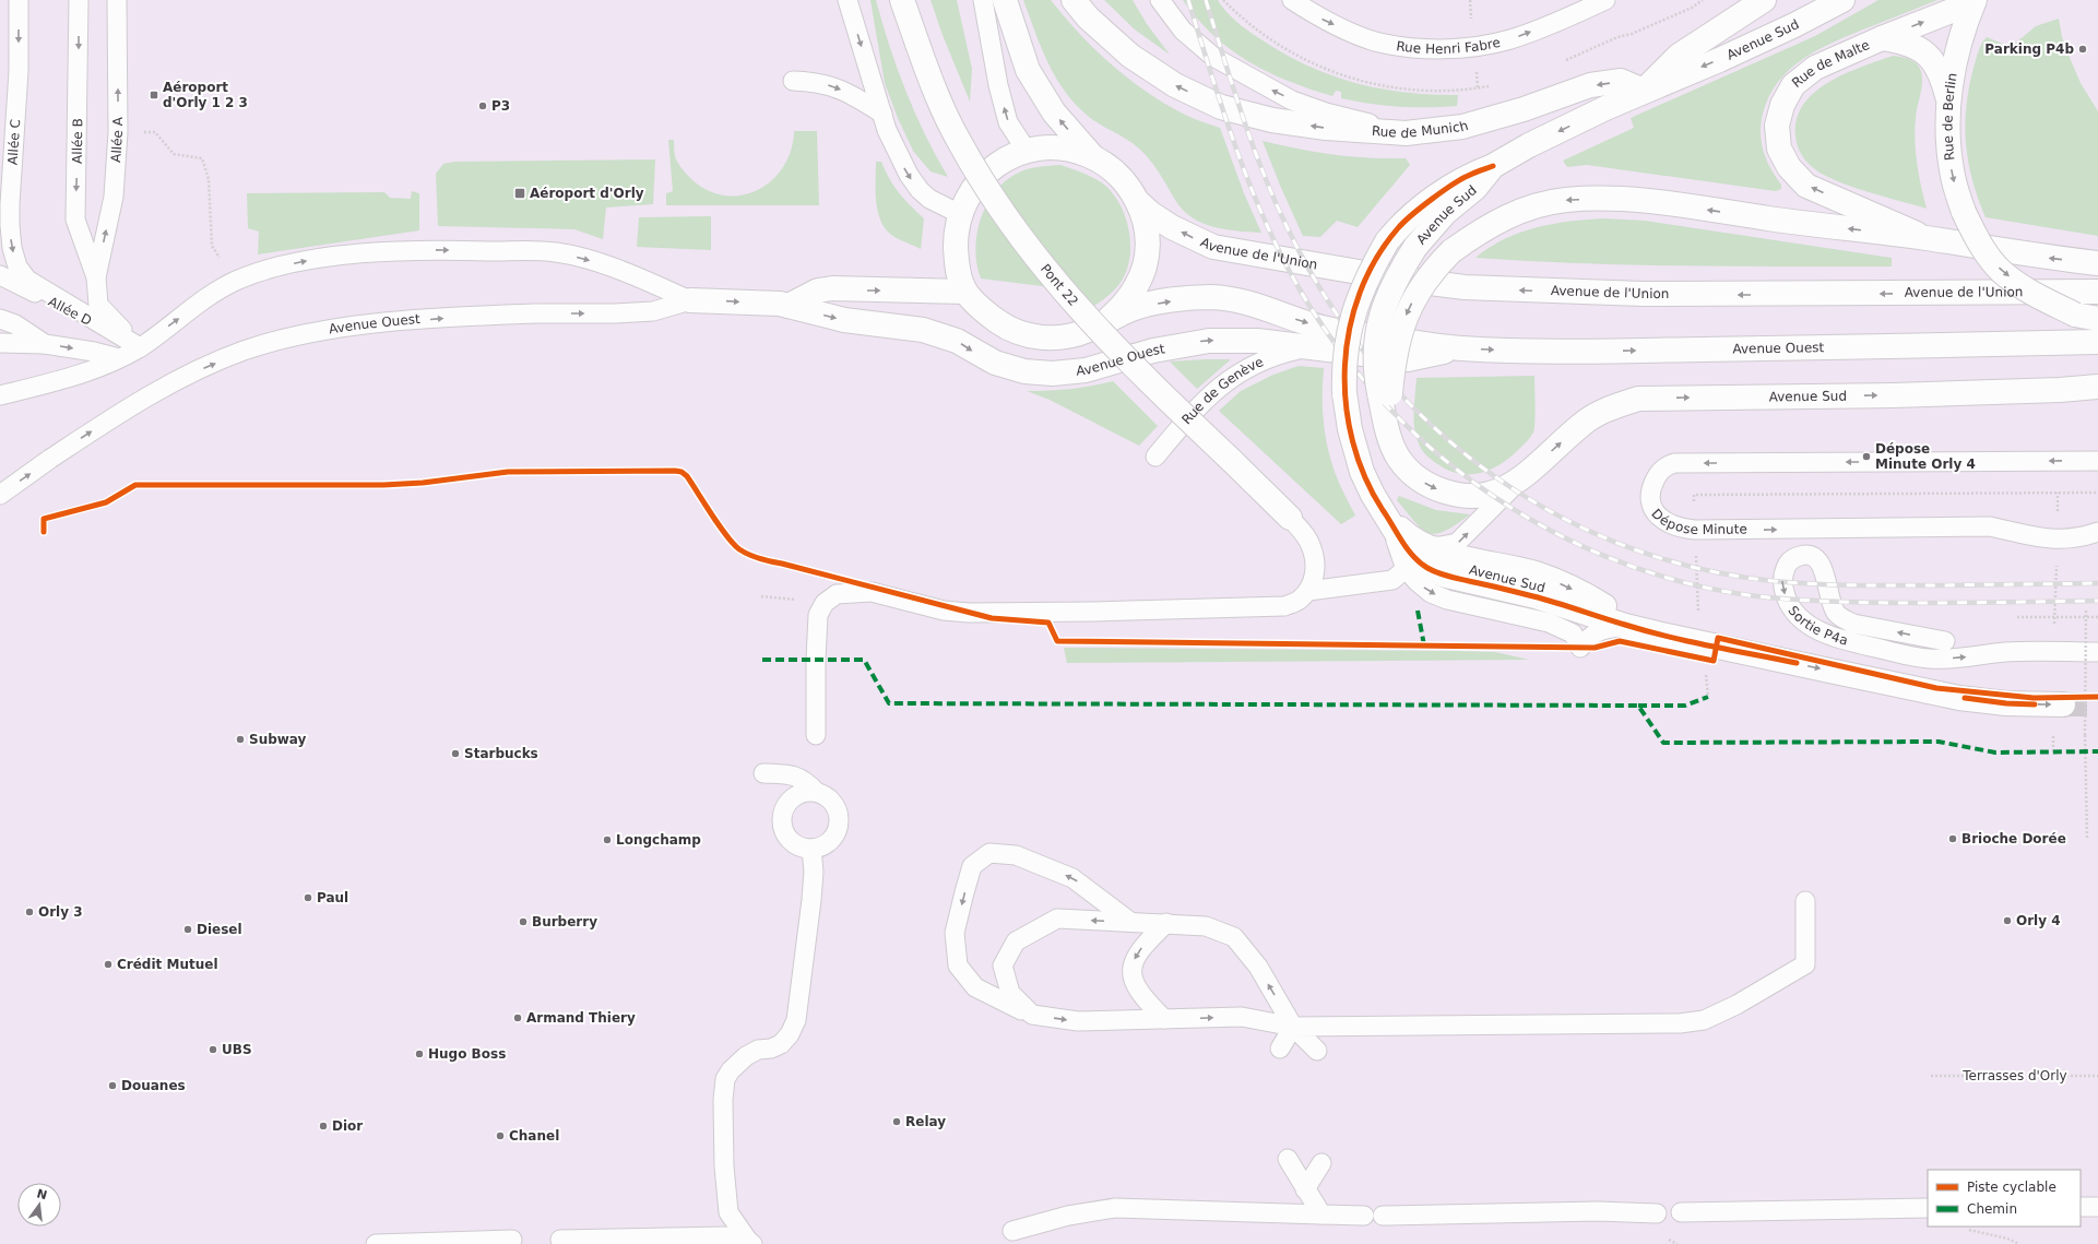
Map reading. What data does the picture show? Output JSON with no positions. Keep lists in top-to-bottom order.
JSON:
{
  "streets": {
    "street": [
      "Avenue Sud",
      "Rue de Malte",
      "Rue de Berlin",
      "Rue de Munich",
      "Avenue de l'Union",
      "Pont 22",
      "Avenue Ouest"
    ],
    "lane": [
      "Rue Henri Fabre",
      "Allée A",
      "Allée B",
      "Allée C",
      "Allée D",
      "Rue de Genève",
      "Dépose Minute",
      "Sortie P4a"
    ],
    "path": ["Terrasses d'Orly"]
  },
  "crossings": [
    ["Avenue Sud", "Rue de Munich"],
    ["Rue de Malte", "Rue de Berlin"],
    ["Allée A", "Allée B"],
    ["Allée C", "Allée D"],
    ["Avenue Ouest", "Rue de Genève"]
  ],
  "one_way": [
    "Rue Henri Fabre",
    "Rue de Berlin",
    "Rue de Munich",
    "Allée A",
    "Allée B",
    "Allée C",
    "Avenue de l'Union",
    "Avenue Ouest"
  ],
  "places": {
    "other": [
      "Parking P4b",
      "P3",
      "Dépose Minute Orly 4",
      "Subway",
      "Starbucks",
      "Brioche Dorée",
      "Longchamp",
      "Paul",
      "Orly 3",
      "Orly 4",
      "Burberry",
      "Diesel",
      "Crédit Mutuel",
      "Armand Thiery",
      "UBS",
      "Hugo Boss",
      "Douanes",
      "Relay",
      "Dior",
      "Chanel"
    ],
    "transit": ["Aéroport d'Orly 1 2 3", "Aéroport d'Orly"]
  },
  "legend": ["Piste cyclable", "Chemin"],
  "north": "top"
}
